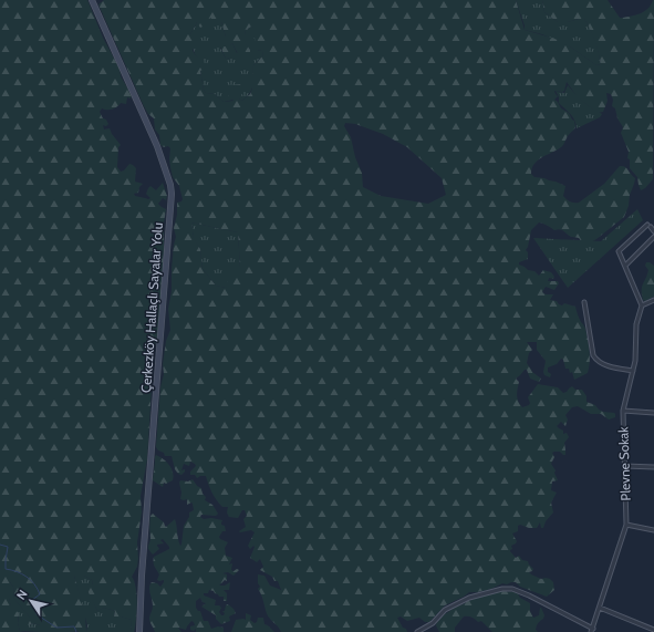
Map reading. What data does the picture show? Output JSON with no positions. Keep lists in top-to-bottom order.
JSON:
{
  "streets": {
    "main road": ["Çerkezköy Hallaçlı Sayalar Yolu"],
    "street": ["Plevne Sokak"]
  },
  "north": "top left"
}
